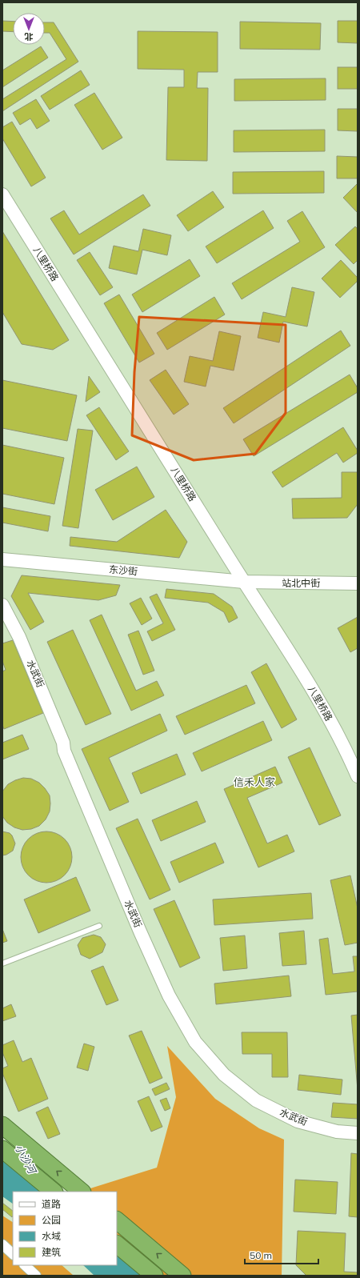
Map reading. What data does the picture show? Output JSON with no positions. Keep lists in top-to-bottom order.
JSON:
{
  "streets": {
    "street": [
      "八里桥路",
      "东沙街",
      "站北中街",
      "水武街"
    ]
  },
  "crossings": [
    ["八里桥路", "东沙街"],
    ["八里桥路", "站北中街"],
    ["东沙街", "站北中街"]
  ],
  "districts": ["信禾人家"],
  "water": ["小沙河"],
  "legend": [
    "道路",
    "公园",
    "水域",
    "建筑"
  ],
  "scale_bar": "50 m",
  "north": "bottom"
}
